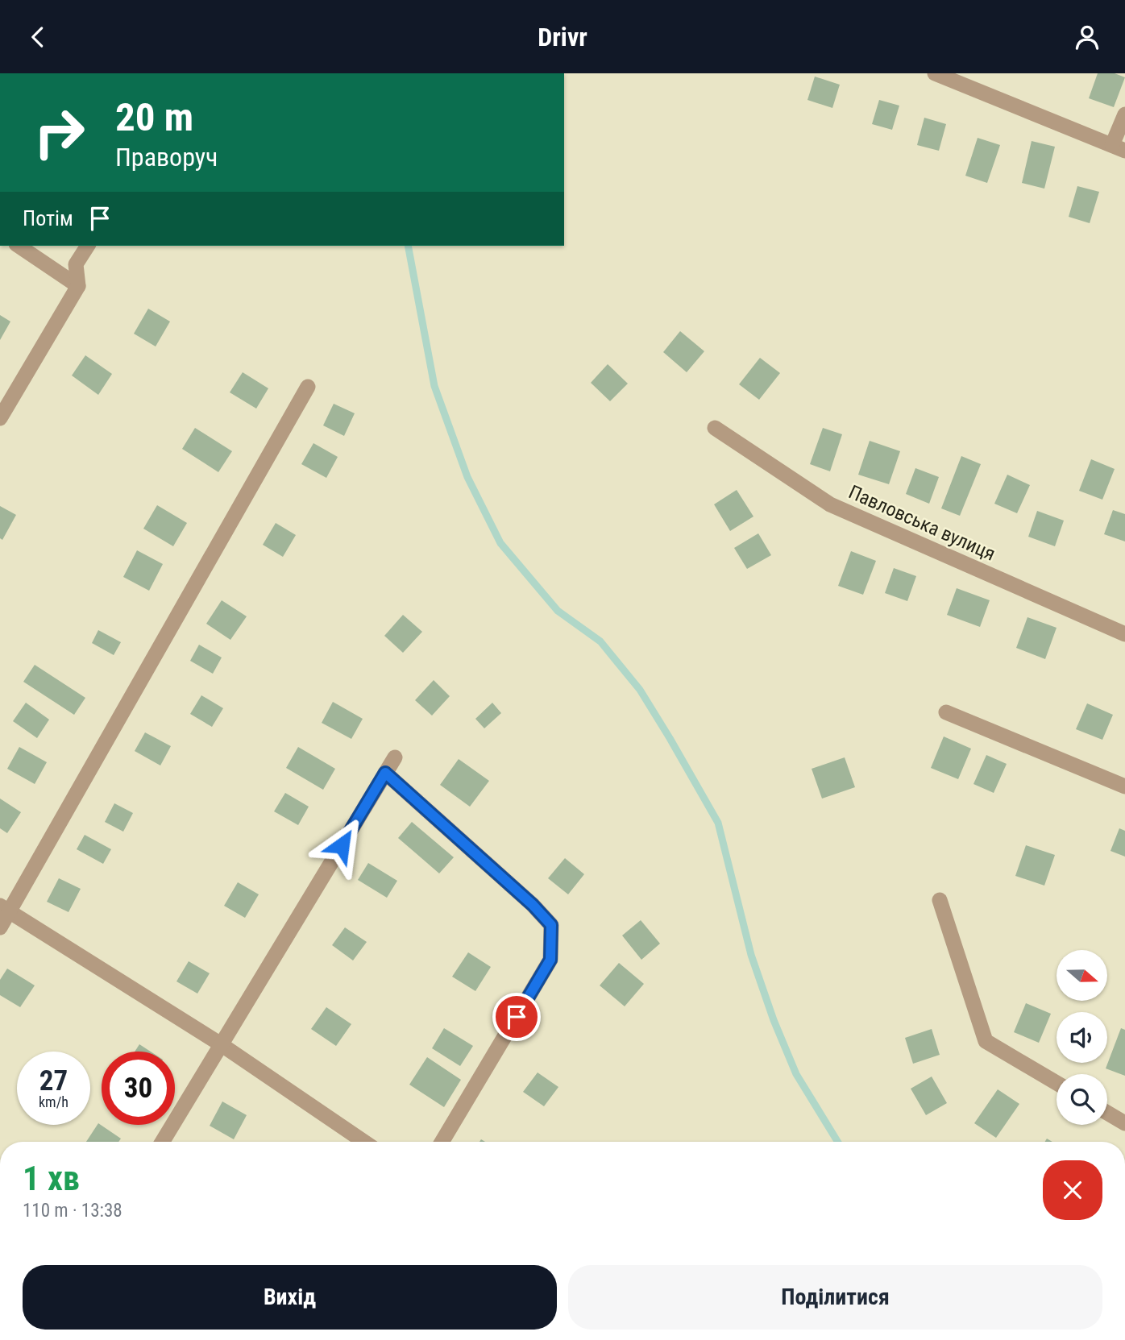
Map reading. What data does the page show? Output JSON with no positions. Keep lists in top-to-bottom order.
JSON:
{
  "streets": {
    "street": ["Павловська вулиця"]
  },
  "north": "right",
  "page": {
    "header": "Drivr",
    "turn": ["20 m", "Праворуч"],
    "then": "Потім",
    "speed": "27 km/h",
    "limit": "30",
    "heading": ["1 хв", "110 m · 13:38"],
    "buttons": ["Вихід", "Поділитися"]
  }
}
